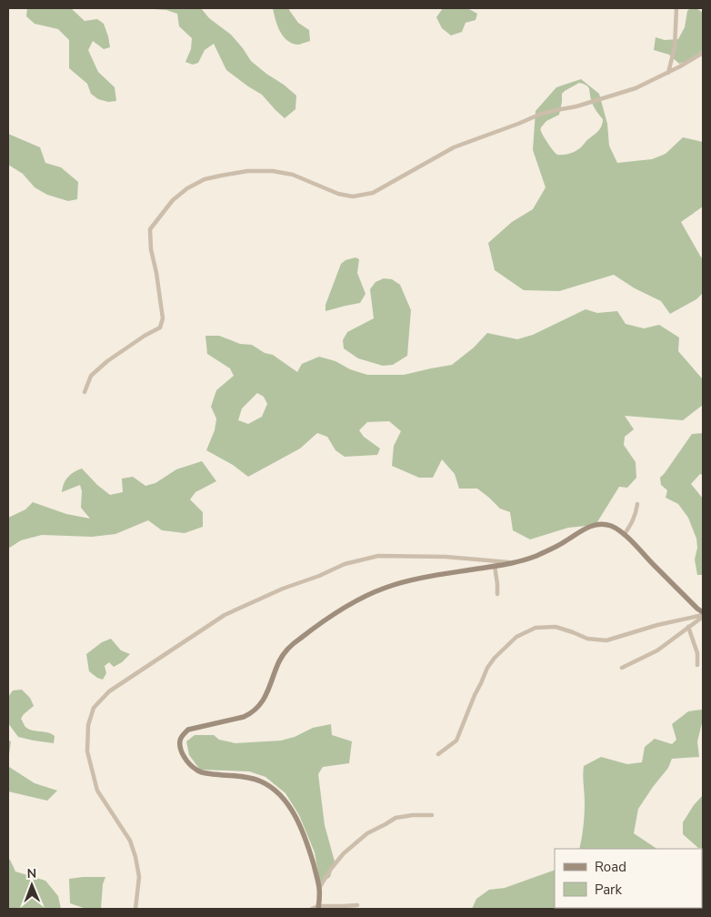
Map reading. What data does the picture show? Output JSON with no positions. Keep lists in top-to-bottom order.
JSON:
{
  "legend": ["Road", "Park"],
  "north": "top"
}
